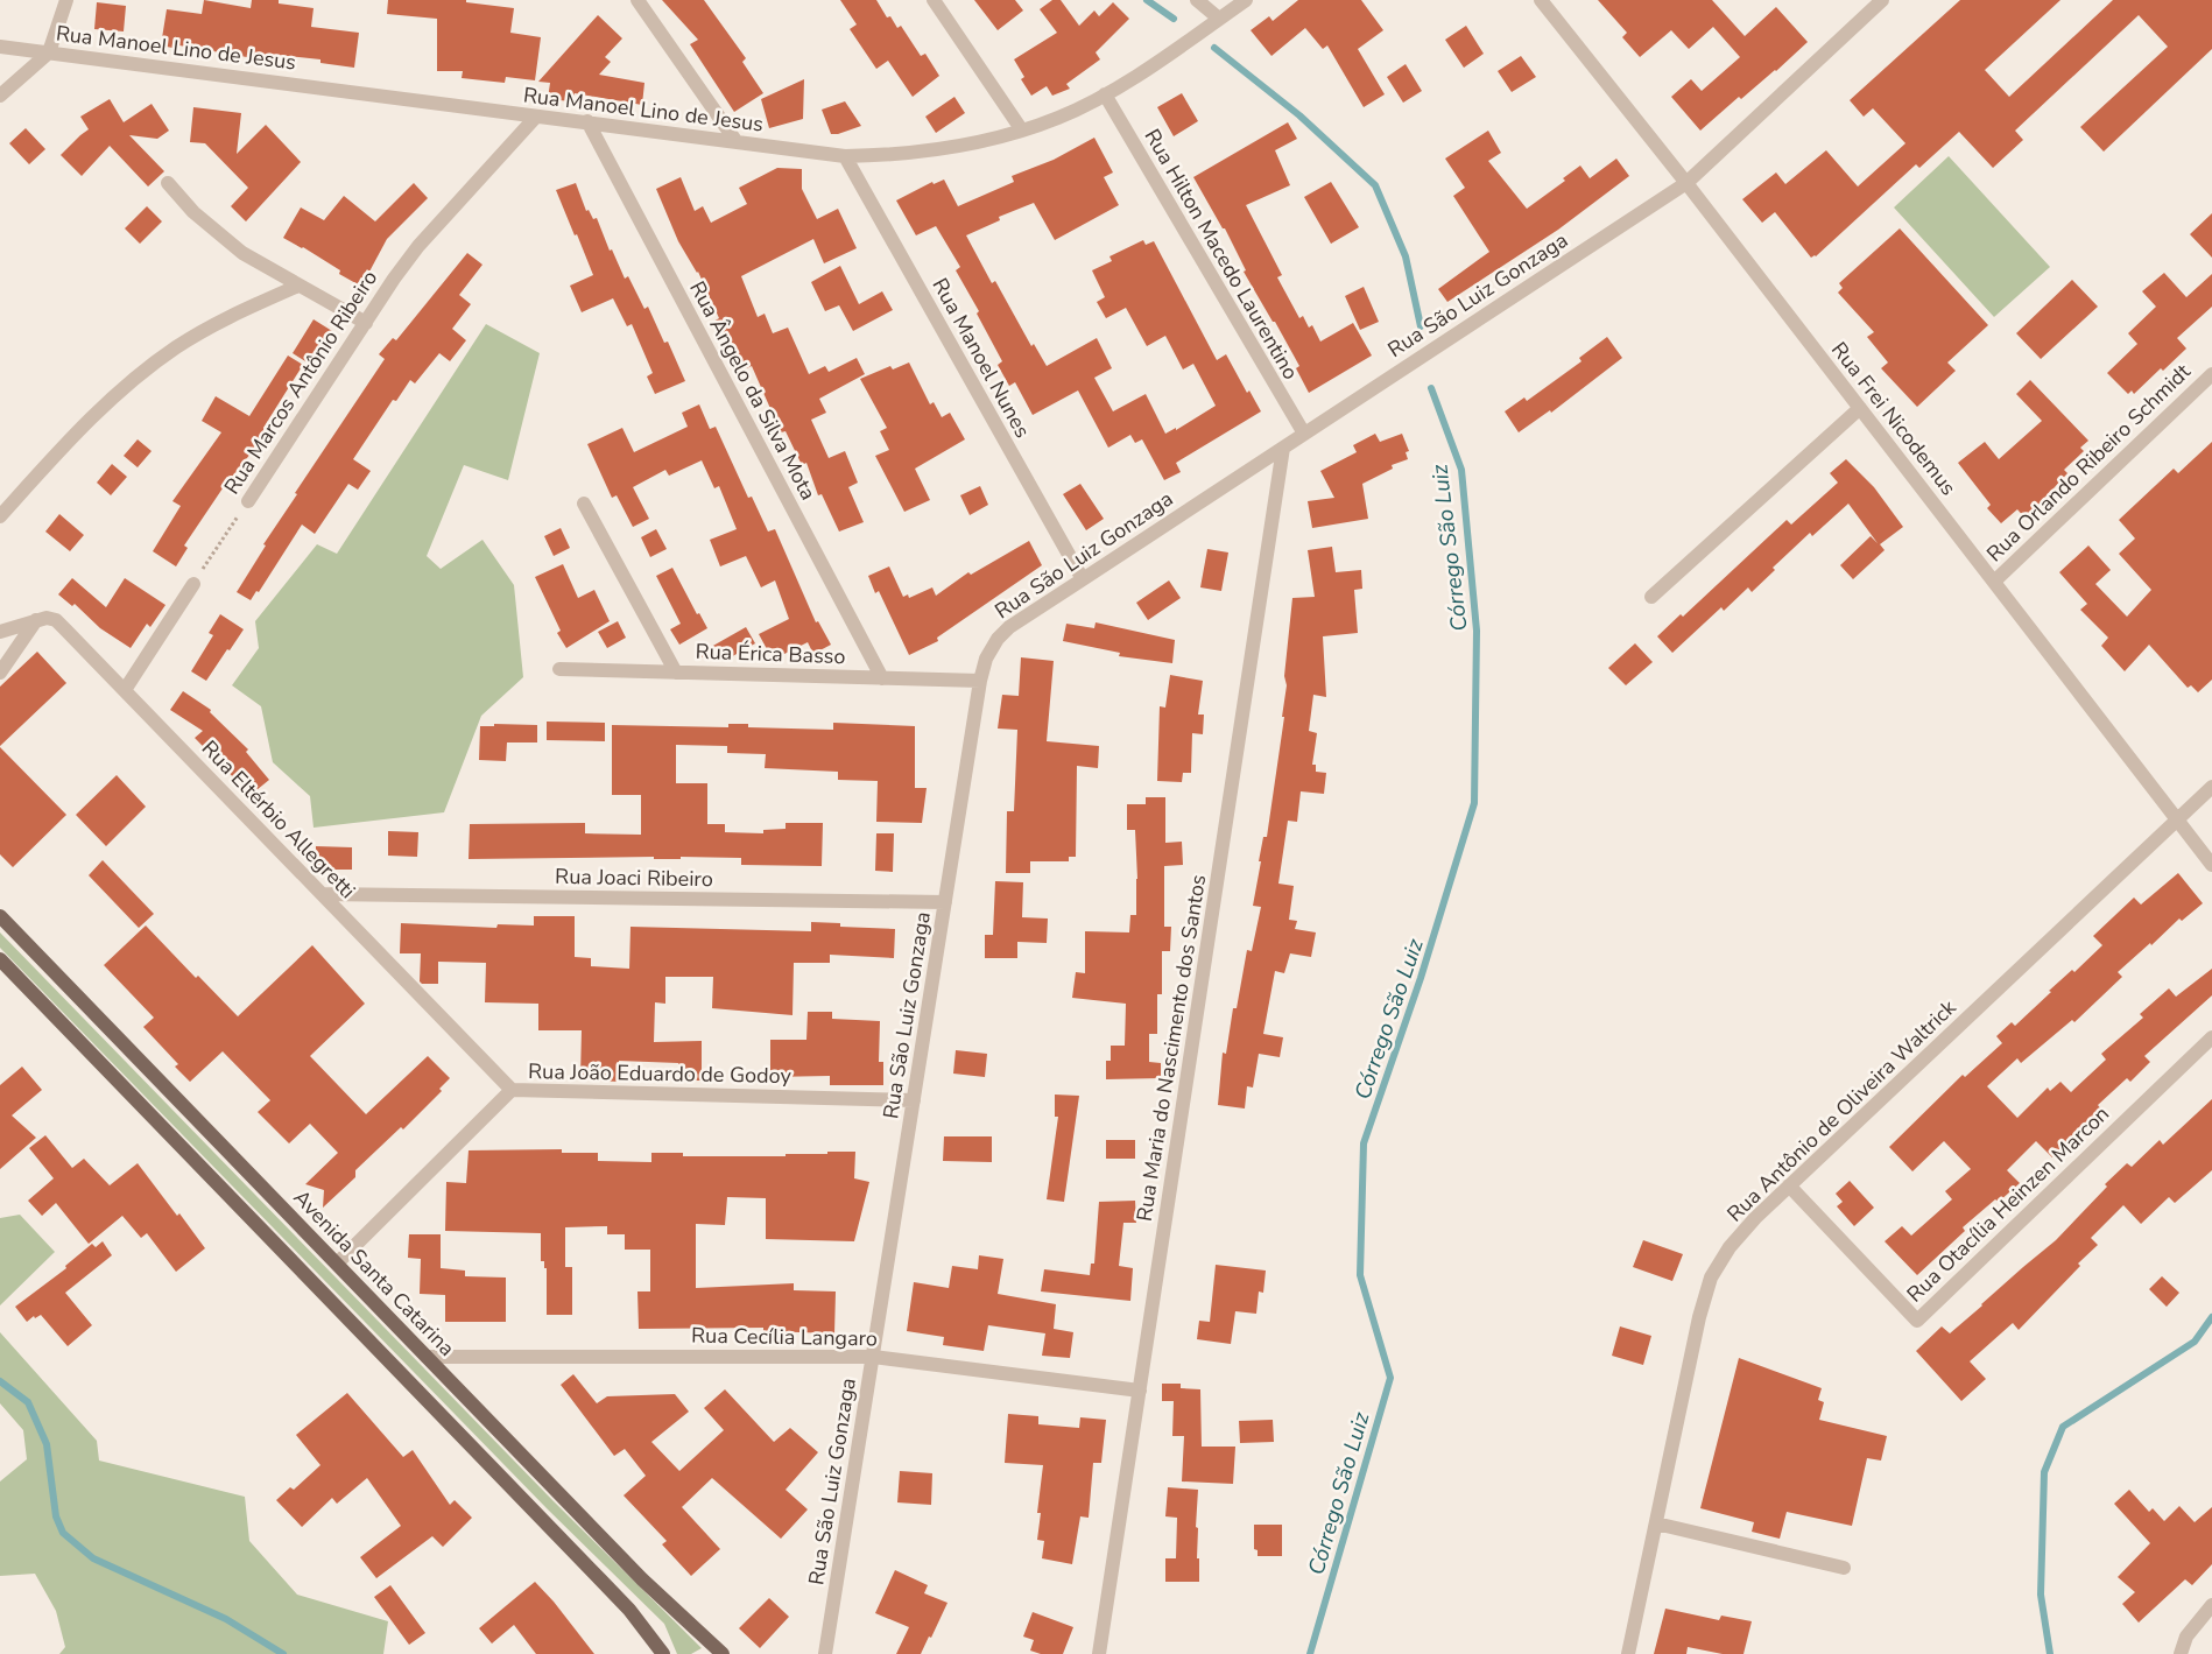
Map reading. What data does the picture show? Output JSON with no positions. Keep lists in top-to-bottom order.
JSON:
{
  "streets": {
    "main road": ["Avenida Santa Catarina"],
    "street": [
      "Rua Manoel Lino de Jesus",
      "Rua Hilton Macedo Laurentino",
      "Rua São Luiz Gonzaga",
      "Rua Manoel Nunes",
      "Rua Marcos Antônio Ribeiro",
      "Rua Ângelo da Silva Mota",
      "Rua Frei Nicodemus",
      "Rua Orlando Ribeiro Schmidt",
      "Rua Érica Basso",
      "Rua Eltérbio Allegretti",
      "Rua Joaci Ribeiro",
      "Rua Maria do Nascimento dos Santos",
      "Rua João Eduardo de Godoy",
      "Rua Antônio de Oliveira Waltrick",
      "Rua Otacília Heinzen Marcon",
      "Rua Cecília Langaro"
    ]
  },
  "crossings": [
    ["Rua Manoel Lino de Jesus", "Rua Hilton Macedo Laurentino"],
    ["Rua Manoel Lino de Jesus", "Rua Manoel Nunes"],
    ["Rua Manoel Lino de Jesus", "Rua Marcos Antônio Ribeiro"],
    ["Rua Manoel Lino de Jesus", "Rua Ângelo da Silva Mota"],
    ["Rua Hilton Macedo Laurentino", "Rua São Luiz Gonzaga"],
    ["Rua São Luiz Gonzaga", "Rua Manoel Nunes"],
    ["Rua São Luiz Gonzaga", "Rua Frei Nicodemus"],
    ["Rua São Luiz Gonzaga", "Rua Érica Basso"],
    ["Rua São Luiz Gonzaga", "Rua Joaci Ribeiro"],
    ["Rua São Luiz Gonzaga", "Rua Maria do Nascimento dos Santos"],
    ["Rua São Luiz Gonzaga", "Rua João Eduardo de Godoy"],
    ["Rua São Luiz Gonzaga", "Rua Cecília Langaro"],
    ["Rua Ângelo da Silva Mota", "Rua Érica Basso"],
    ["Rua Frei Nicodemus", "Rua Orlando Ribeiro Schmidt"],
    ["Rua Frei Nicodemus", "Rua Antônio de Oliveira Waltrick"],
    ["Rua Eltérbio Allegretti", "Rua Joaci Ribeiro"],
    ["Rua Eltérbio Allegretti", "Rua João Eduardo de Godoy"],
    ["Rua Maria do Nascimento dos Santos", "Rua Cecília Langaro"],
    ["Rua João Eduardo de Godoy", "Avenida Santa Catarina"],
    ["Rua Antônio de Oliveira Waltrick", "Rua Otacília Heinzen Marcon"],
    ["Avenida Santa Catarina", "Rua Cecília Langaro"]
  ],
  "water": ["Córrego São Luiz"]
}
